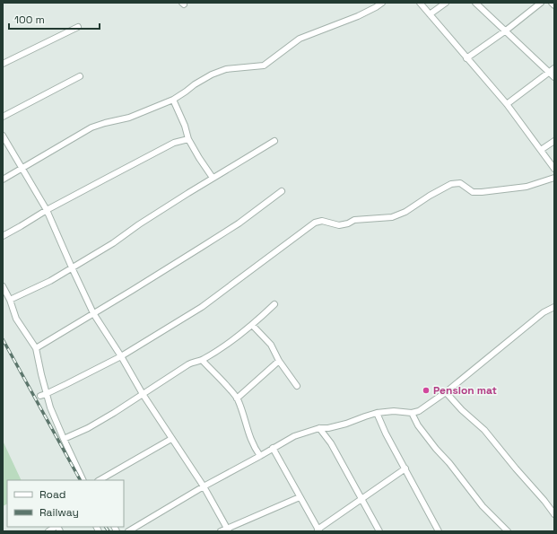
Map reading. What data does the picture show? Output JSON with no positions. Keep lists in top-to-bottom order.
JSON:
{
  "places": ["Pension mat"],
  "legend": ["Road", "Railway"],
  "scale_bar": "100 m"
}
